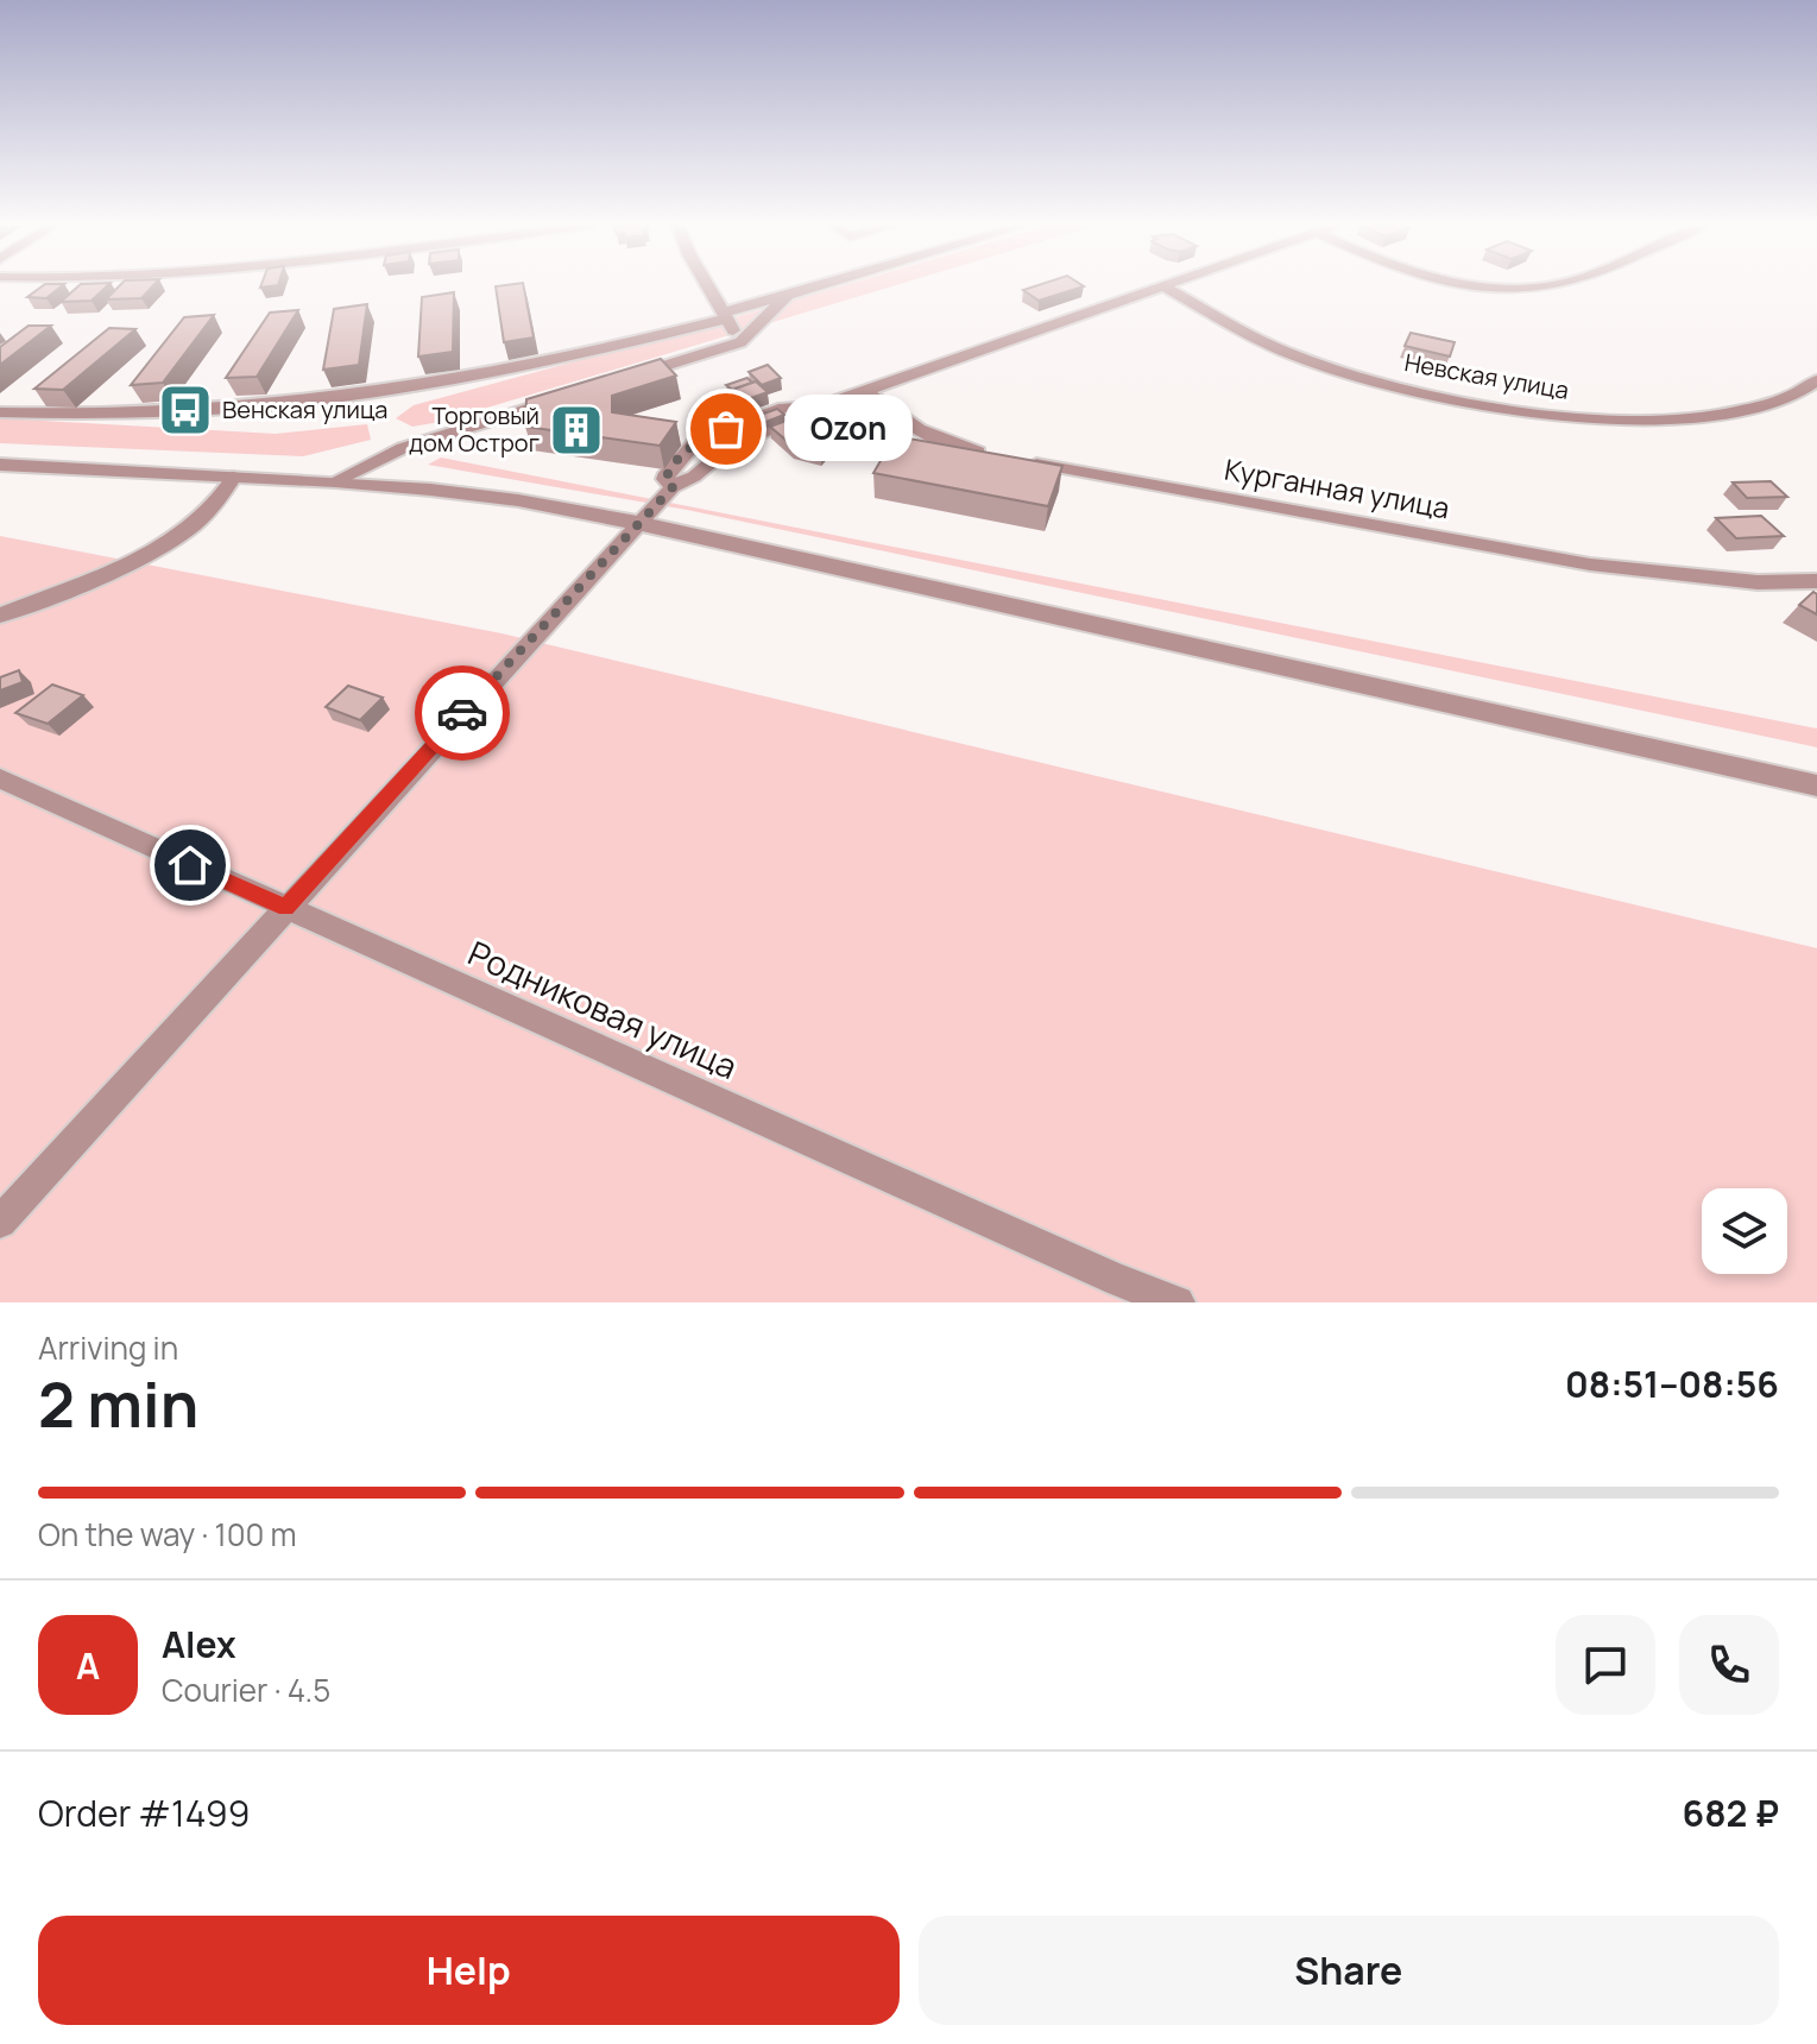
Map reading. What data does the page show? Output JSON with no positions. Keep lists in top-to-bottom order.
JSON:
{
  "streets": {
    "street": ["Невская улица", "Курганная улица", "Родниковая улица"]
  },
  "places": {
    "bus stop": ["Венская улица"],
    "other": ["Ozon"],
    "building": ["Торговый дом Острог"]
  },
  "page": {
    "bubble": "Ozon",
    "heading": ["2 min", "Arriving in", "08:51–08:56"],
    "panel": [
      "Alex",
      "Courier · 4.5",
      "Order #1499",
      "682 ₽"
    ],
    "bar": "On the way · 100 m",
    "round": "A",
    "buttons": ["Help", "Share"]
  }
}
